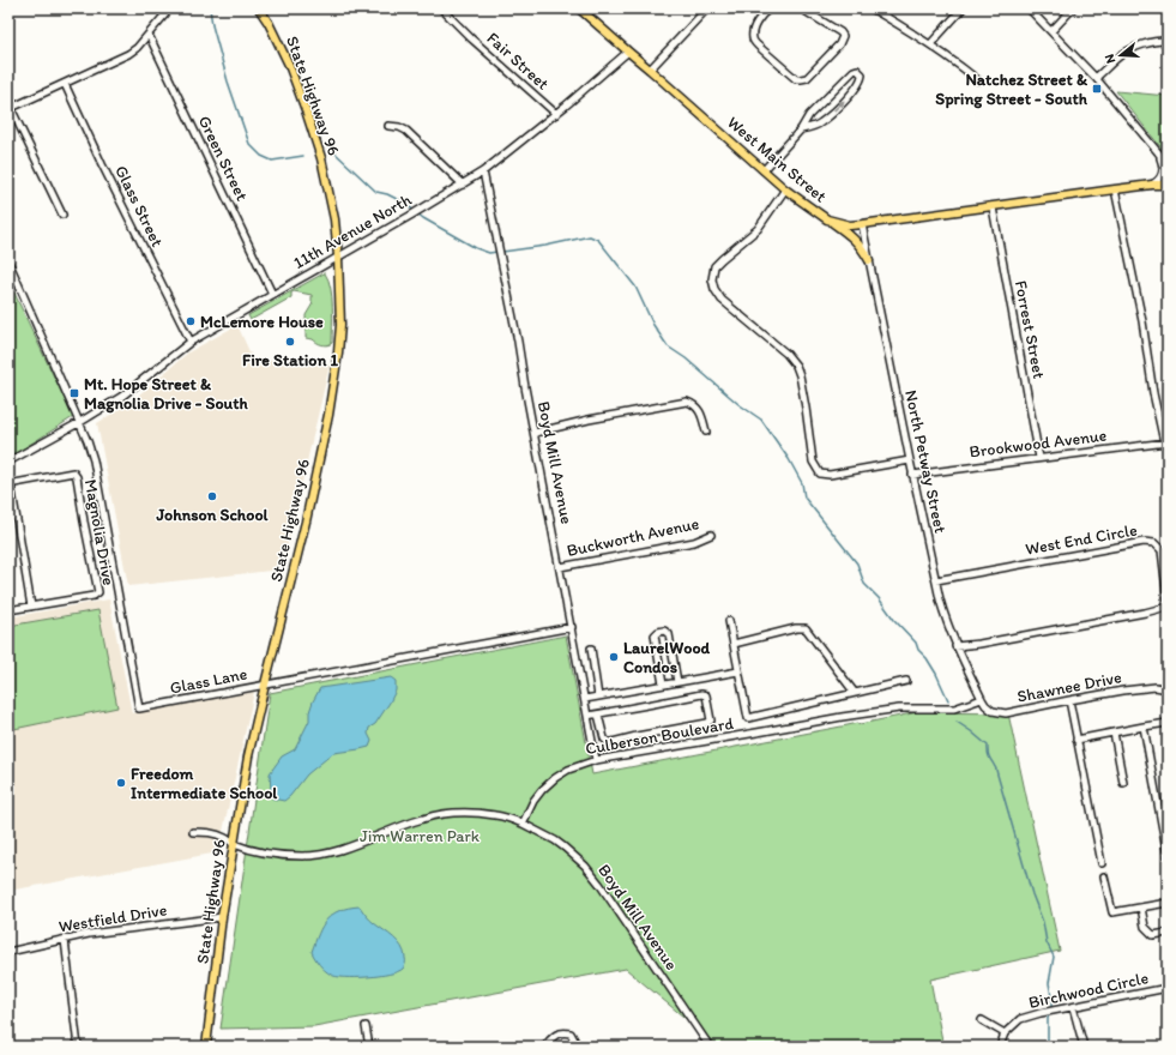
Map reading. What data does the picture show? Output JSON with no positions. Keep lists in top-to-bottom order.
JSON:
{
  "streets": {
    "main road": ["State Highway 96", "West Main Street"],
    "street": [
      "Fair Street",
      "Green Street",
      "Glass Street",
      "11th Avenue North",
      "Forrest Street",
      "Brookwood Avenue",
      "North Petway Street",
      "Boyd Mill Avenue",
      "Magnolia Drive",
      "Buckworth Avenue",
      "West End Circle",
      "Glass Lane",
      "Shawnee Drive",
      "Culberson Boulevard",
      "Westfield Drive",
      "Birchwood Circle"
    ]
  },
  "crossings": [
    ["Fair Street", "11th Avenue North"],
    ["State Highway 96", "11th Avenue North"],
    ["State Highway 96", "Glass Lane"],
    ["State Highway 96", "Westfield Drive"],
    ["Green Street", "11th Avenue North"],
    ["West Main Street", "11th Avenue North"],
    ["West Main Street", "Forrest Street"],
    ["West Main Street", "North Petway Street"],
    ["Glass Street", "11th Avenue North"],
    ["11th Avenue North", "Boyd Mill Avenue"],
    ["11th Avenue North", "Glass Lane"],
    ["Forrest Street", "Brookwood Avenue"],
    ["Brookwood Avenue", "North Petway Street"],
    ["North Petway Street", "West End Circle"],
    ["North Petway Street", "Shawnee Drive"],
    ["North Petway Street", "Culberson Boulevard"],
    ["Boyd Mill Avenue", "Buckworth Avenue"],
    ["Boyd Mill Avenue", "Glass Lane"],
    ["Boyd Mill Avenue", "Culberson Boulevard"],
    ["Shawnee Drive", "Culberson Boulevard"]
  ],
  "parks": ["Jim Warren Park"],
  "places": {
    "transit": ["Natchez Street & Spring Street - South", "Mt. Hope Street & Magnolia Drive - South"],
    "other": [
      "McLemore House",
      "Fire Station 1",
      "Johnson School",
      "LaurelWood Condos",
      "Freedom Intermediate School"
    ]
  },
  "north": "left"
}
